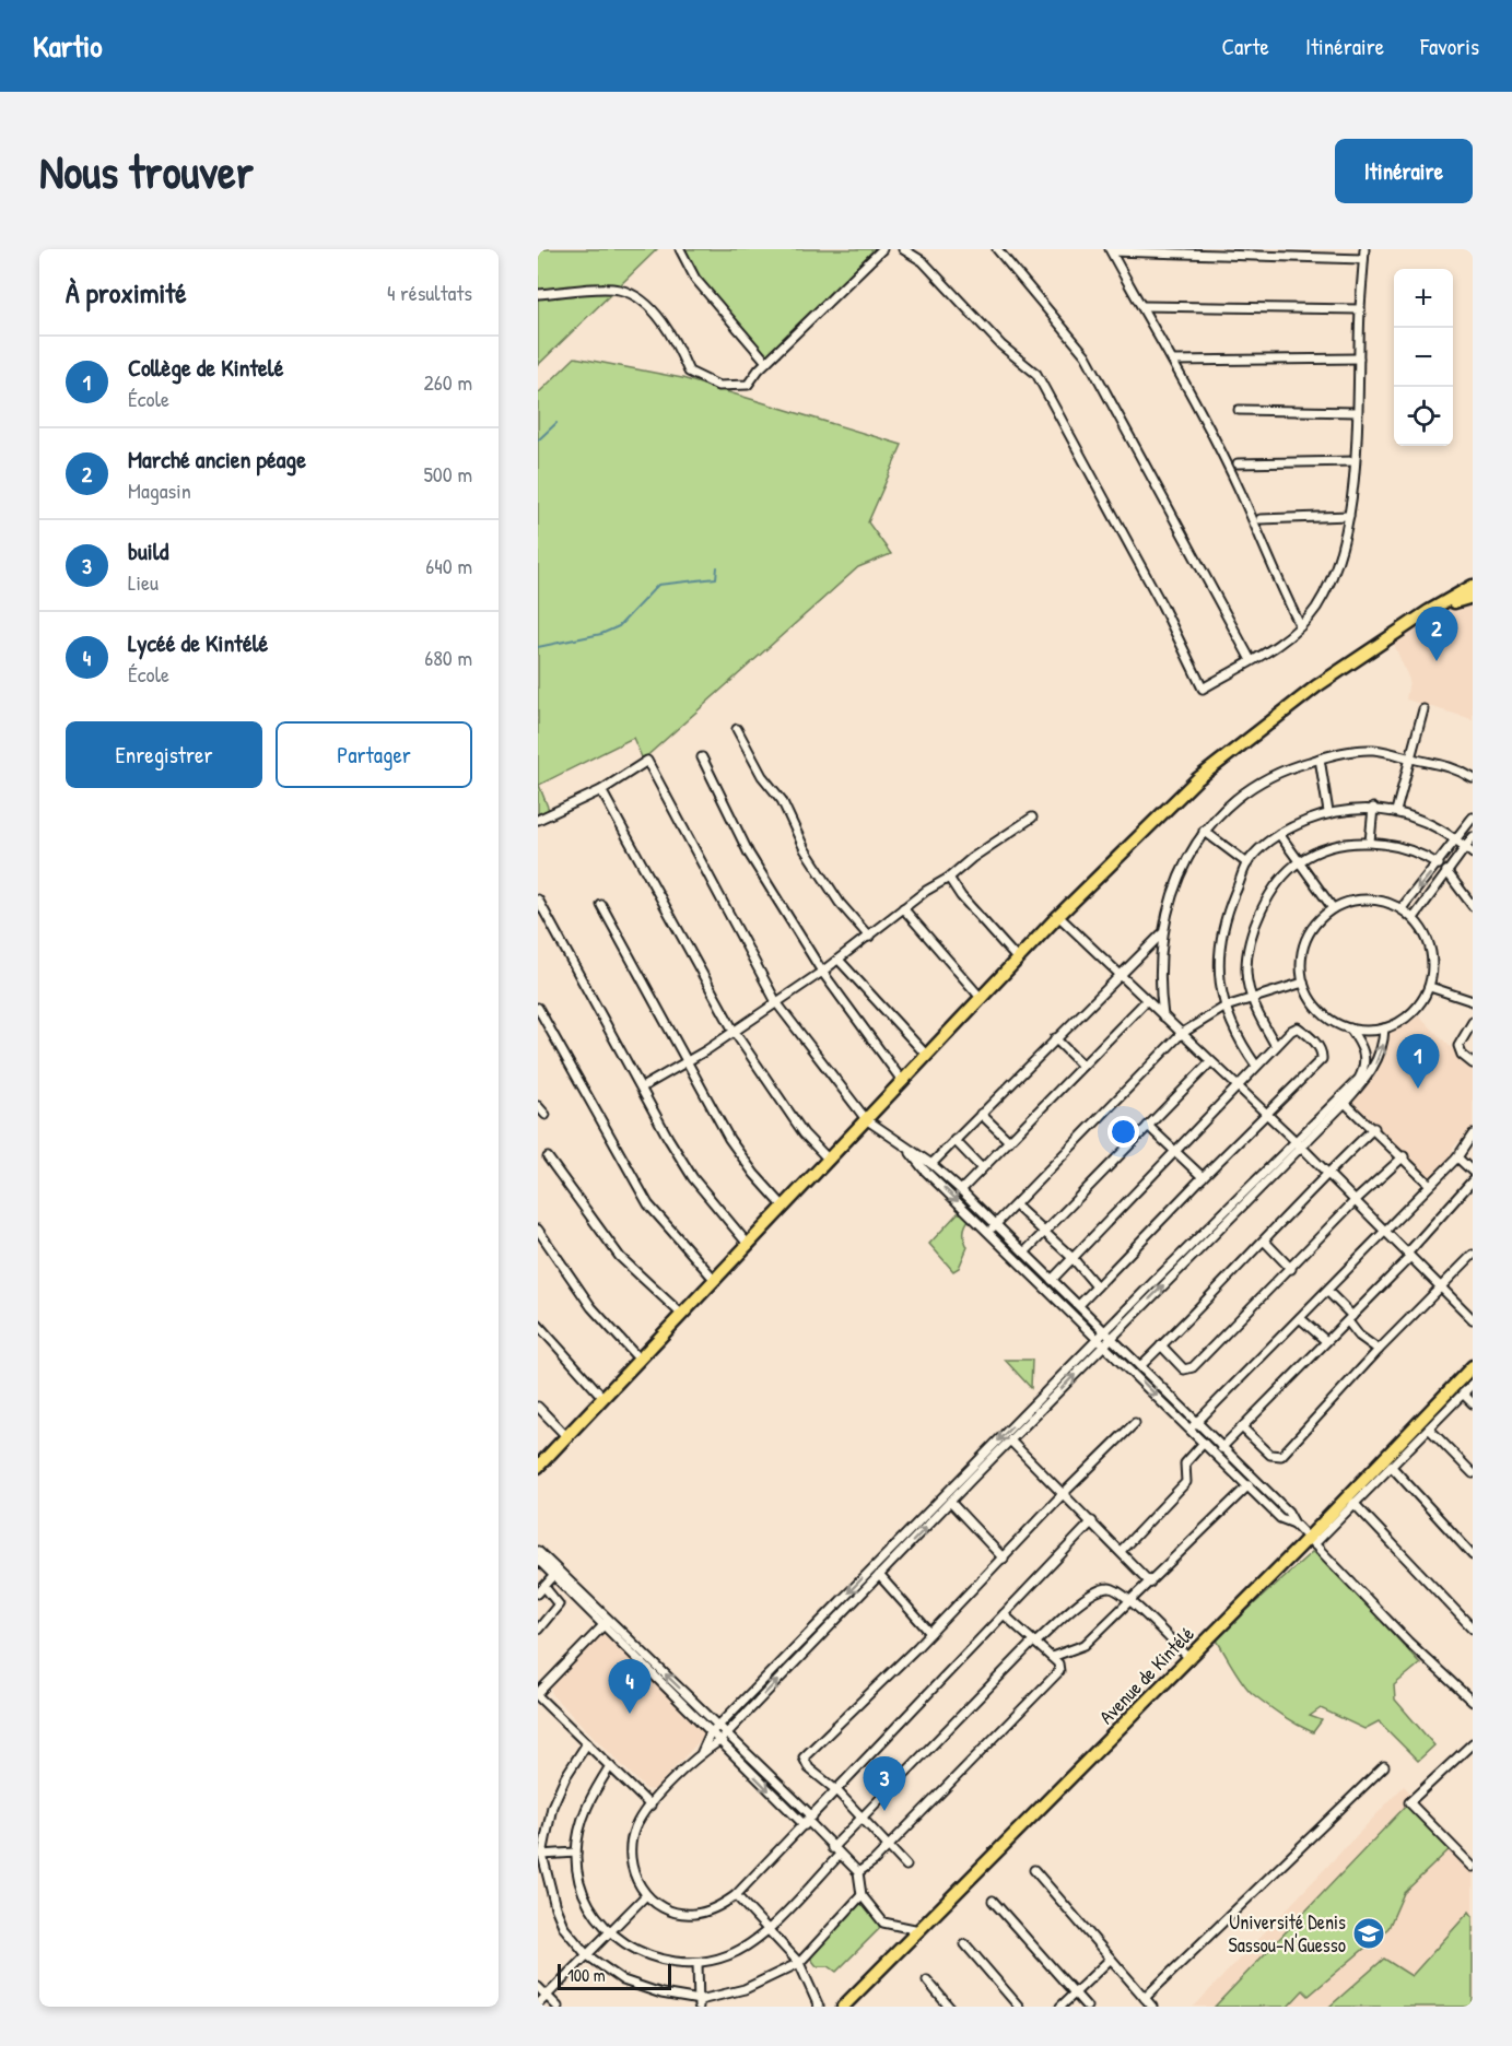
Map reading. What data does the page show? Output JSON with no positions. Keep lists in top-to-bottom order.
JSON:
{
  "streets": {
    "main road": ["Avenue de Kintélé"]
  },
  "places": {
    "school or university": ["Université Denis Sassou-N'Guesso"]
  },
  "scale_bar": "100 m",
  "page": {
    "header": "Kartio",
    "nav": ["Carte", "Itinéraire", "Favoris"],
    "buttons": [
      "Itinéraire",
      ["Enregistrer", "Partager"]
    ],
    "title": "Nous trouver",
    "heading": ["À proximité", "4 résultats"],
    "map_buttons": ["+", "−"],
    "list": [
      {
        "mark": "1",
        "name": "Collège de Kintelé",
        "note": "École",
        "value": "260 m"
      },
      {
        "mark": "2",
        "name": "Marché ancien péage",
        "note": "Magasin",
        "value": "500 m"
      },
      {
        "mark": "3",
        "name": "build",
        "note": "Lieu",
        "value": "640 m"
      },
      {
        "mark": "4",
        "name": "Lycéé de Kintélé",
        "note": "École",
        "value": "680 m"
      }
    ],
    "pins": [
      "2",
      "1",
      "4",
      "3"
    ],
    "scale": "100 m"
  }
}
